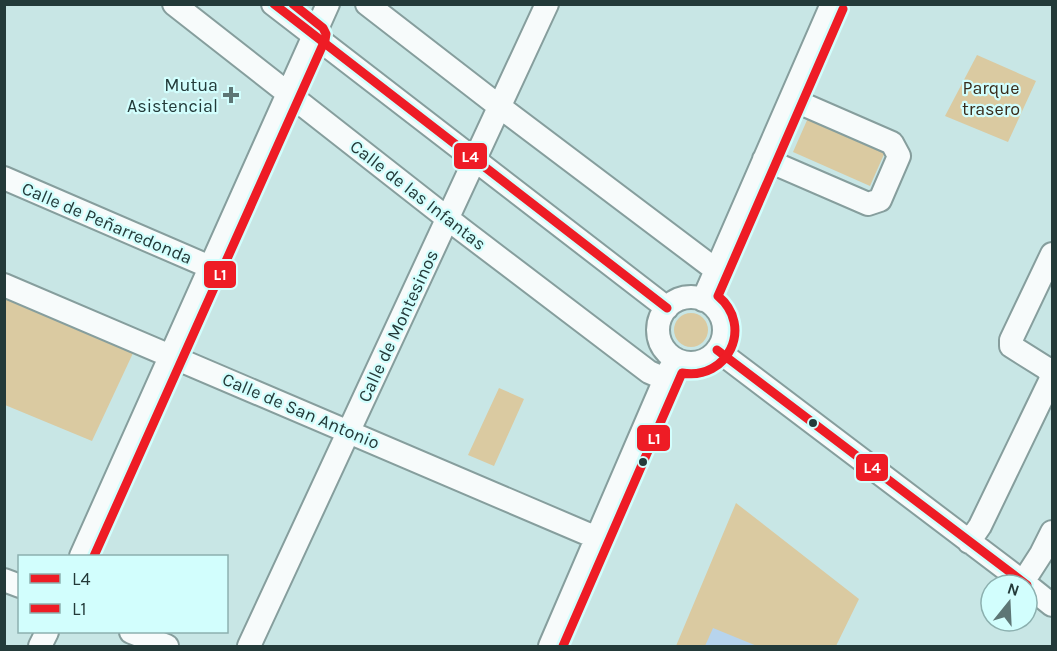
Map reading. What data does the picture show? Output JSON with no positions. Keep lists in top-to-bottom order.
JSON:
{
  "streets": {
    "street": [
      "Calle de las Infantas",
      "Calle de Peñarredonda",
      "Calle de Montesinos",
      "Calle de San Antonio"
    ]
  },
  "crossings": [
    ["Calle de las Infantas", "Calle de Montesinos"],
    ["Calle de Montesinos", "Calle de San Antonio"]
  ],
  "parks": ["Parque trasero"],
  "places": {
    "health": ["Mutua Asistencial"]
  },
  "lines": ["transit line L4", "transit line L1"],
  "legend": ["L4", "L1"],
  "north": "top"
}
